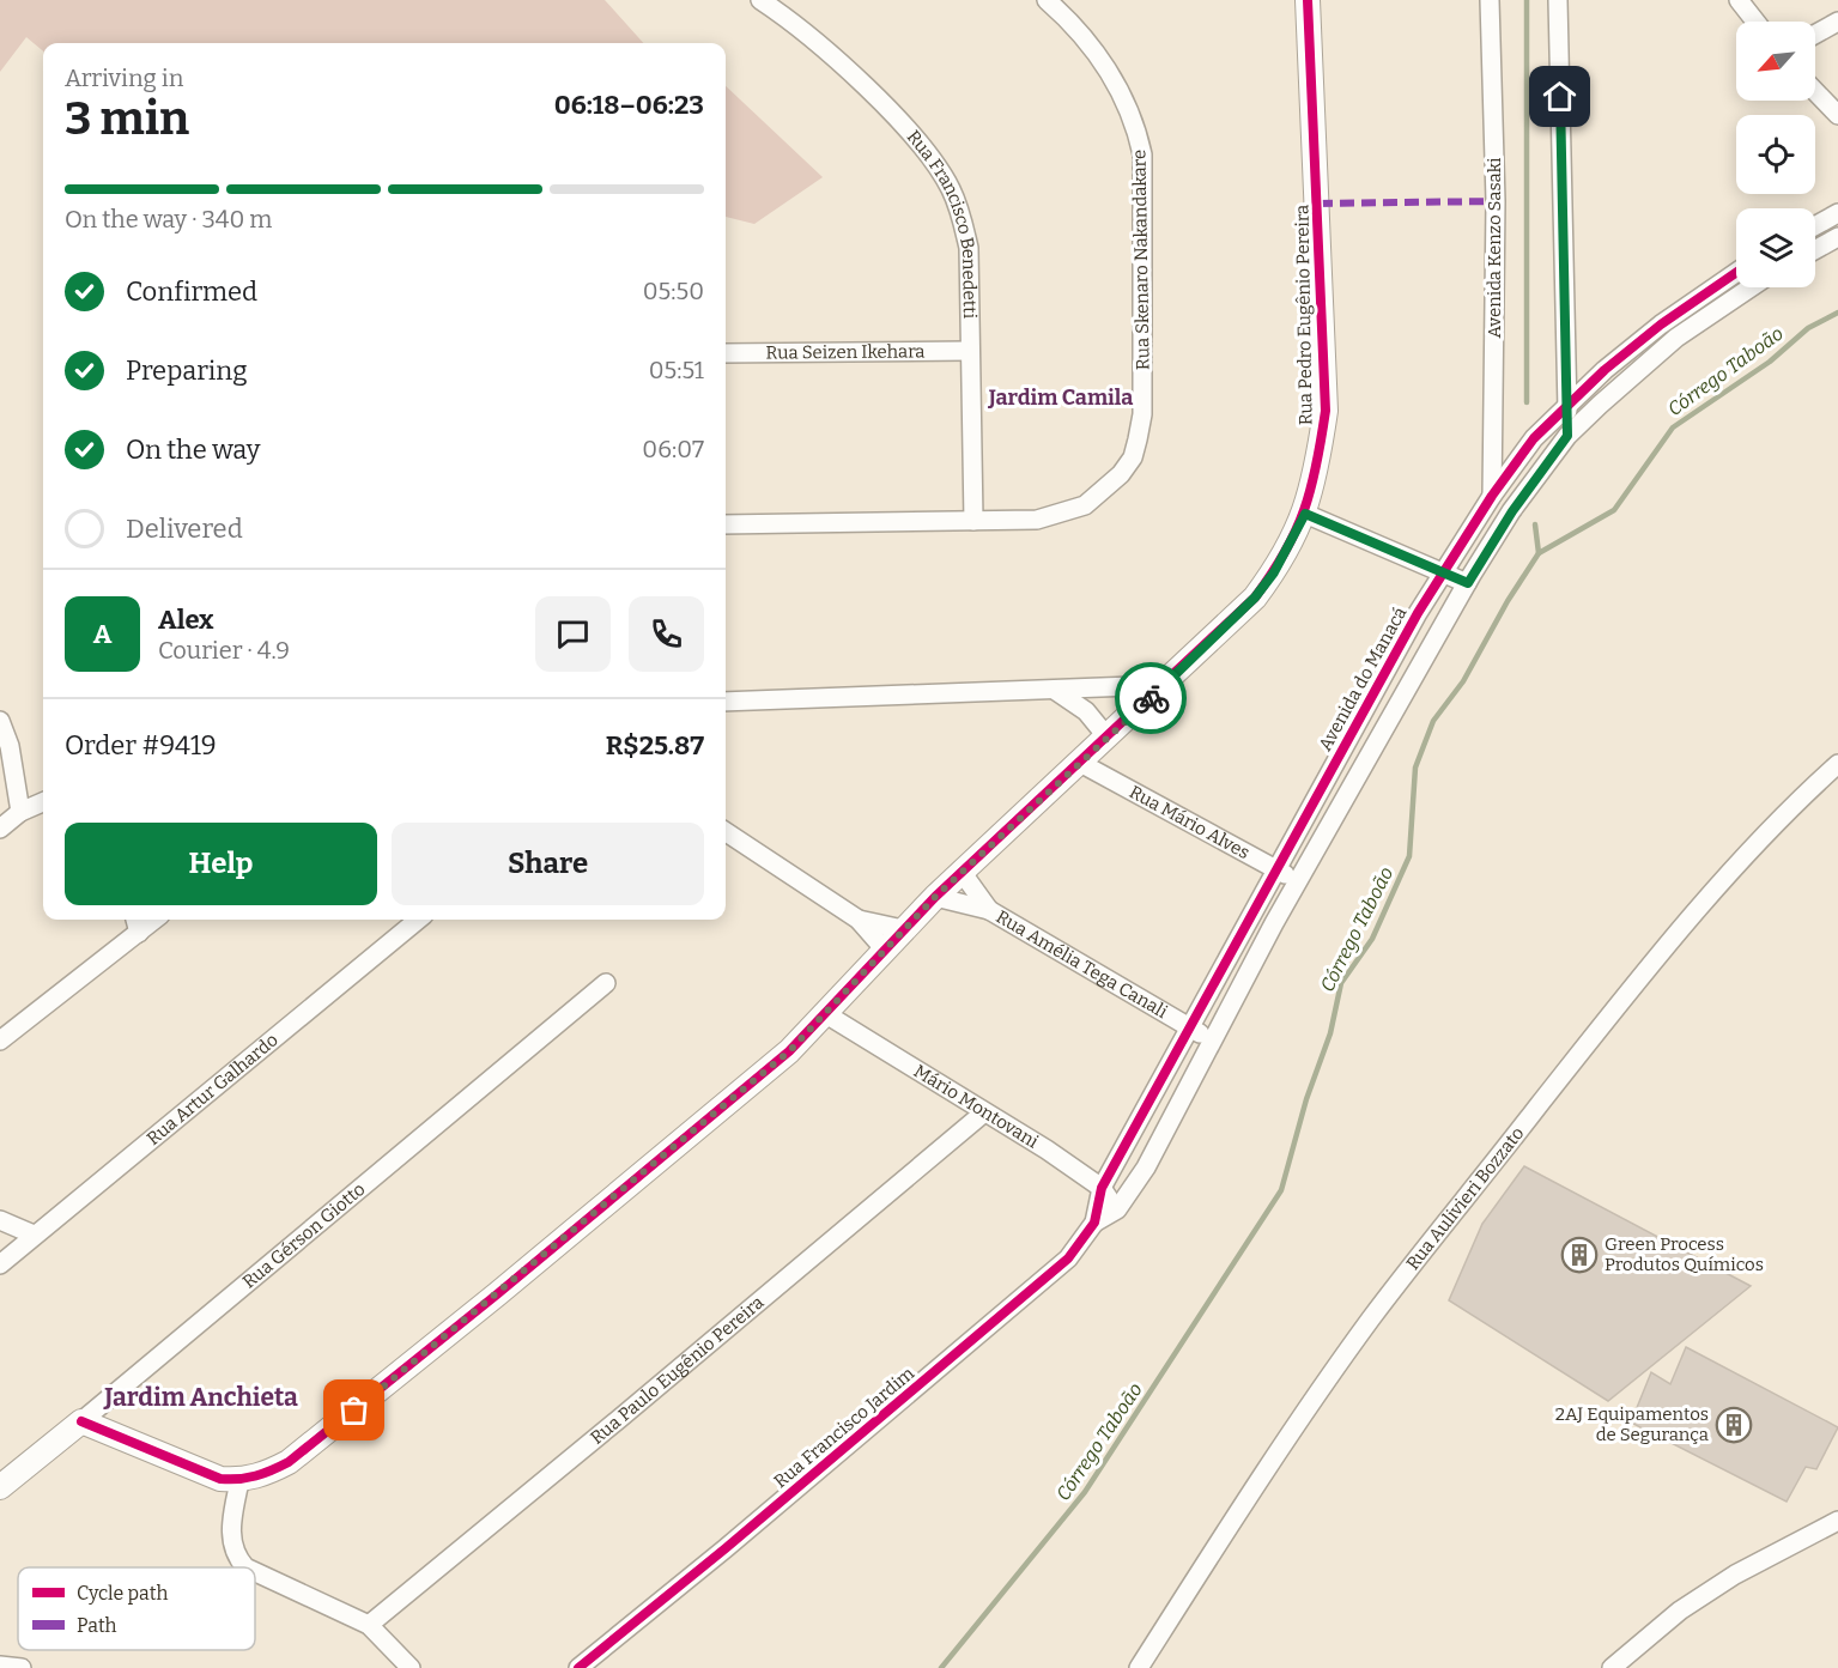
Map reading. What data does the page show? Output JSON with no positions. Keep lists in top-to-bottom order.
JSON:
{
  "streets": {
    "street": [
      "Rua Francisco Benedetti",
      "Avenida Kenzo Sasaki",
      "Rua Skenaro Nakandakare",
      "Rua Pedro Eugênio Pereira",
      "Rua Seizen Ikehara",
      "Avenida do Manacá",
      "Rua Mário Alves",
      "Rua Amélia Tega Canali",
      "Rua Artur Galhardo",
      "Mário Montovani",
      "Rua Aulivieri Bozzato",
      "Rua Gérson Giotto",
      "Rua Paulo Eugênio Pereira",
      "Rua Francisco Jardim"
    ]
  },
  "crossings": [
    ["Rua Francisco Benedetti", "Rua Skenaro Nakandakare"],
    ["Rua Francisco Benedetti", "Rua Seizen Ikehara"],
    ["Avenida Kenzo Sasaki", "Avenida do Manacá"],
    ["Rua Pedro Eugênio Pereira", "Rua Mário Alves"],
    ["Rua Pedro Eugênio Pereira", "Rua Amélia Tega Canali"],
    ["Rua Pedro Eugênio Pereira", "Mário Montovani"],
    ["Avenida do Manacá", "Rua Mário Alves"],
    ["Avenida do Manacá", "Rua Amélia Tega Canali"],
    ["Avenida do Manacá", "Mário Montovani"],
    ["Avenida do Manacá", "Rua Francisco Jardim"],
    ["Mário Montovani", "Rua Paulo Eugênio Pereira"],
    ["Mário Montovani", "Rua Francisco Jardim"]
  ],
  "districts": ["Jardim Camila", "Jardim Anchieta"],
  "water": ["Córrego Taboão"],
  "places": {
    "building": ["Green Process Produtos Químicos", "2AJ Equipamentos de Segurança"]
  },
  "legend": ["Cycle path", "Path"],
  "north": "bottom left",
  "page": {
    "heading": ["3 min", "Arriving in", "06:18–06:23"],
    "panel": [
      "Alex",
      "Courier · 4.9",
      "Order #9419",
      "R$25.87"
    ],
    "bar": "On the way · 340 m",
    "list": [
      ["Confirmed", "05:50"],
      ["Preparing", "05:51"],
      ["On the way", "06:07"],
      "Delivered"
    ],
    "round": "A",
    "buttons": ["Help", "Share"]
  }
}
